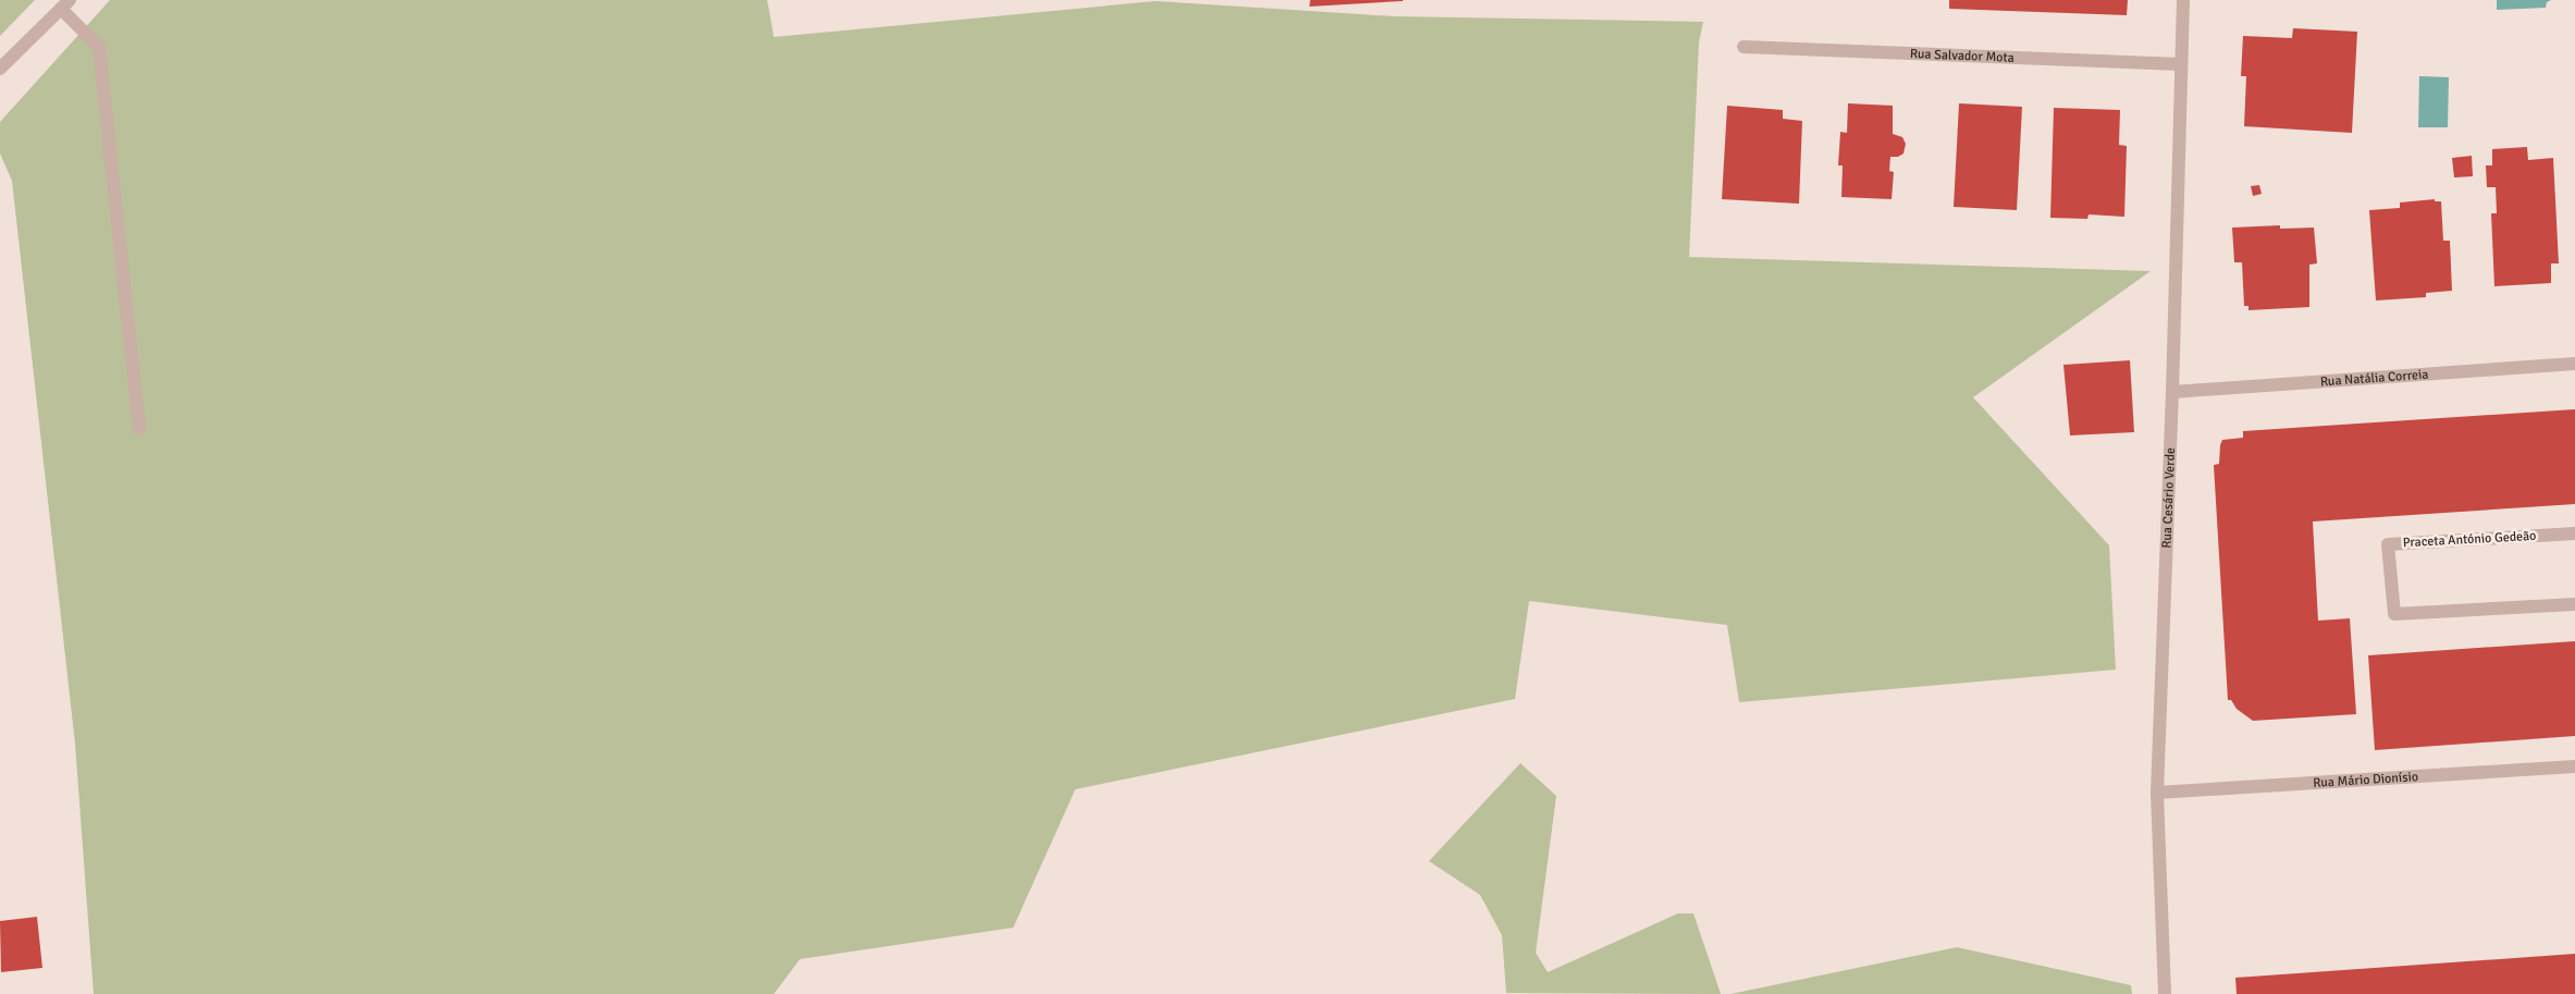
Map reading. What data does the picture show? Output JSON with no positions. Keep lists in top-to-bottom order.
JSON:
{
  "streets": {
    "street": [
      "Rua Salvador Mota",
      "Rua Natália Correia",
      "Rua Cesário Verde",
      "Praceta António Gedeão",
      "Rua Mário Dionísio"
    ]
  },
  "crossings": [
    ["Rua Salvador Mota", "Rua Cesário Verde"],
    ["Rua Natália Correia", "Rua Cesário Verde"],
    ["Rua Cesário Verde", "Rua Mário Dionísio"]
  ]
}
